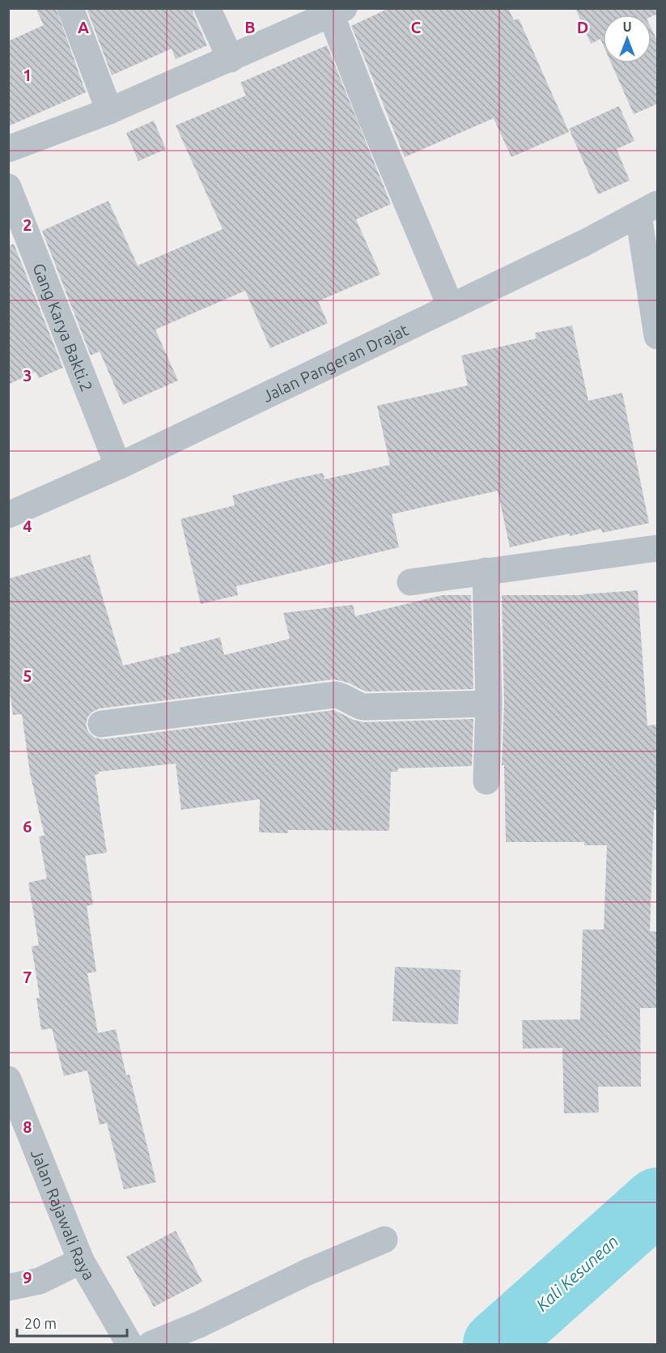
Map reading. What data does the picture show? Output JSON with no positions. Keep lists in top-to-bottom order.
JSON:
{
  "streets": {
    "street": ["Gang Karya Bakti.2", "Jalan Pangeran Drajat", "Jalan Rajawali Raya"]
  },
  "crossings": [
    ["Gang Karya Bakti.2", "Jalan Pangeran Drajat"]
  ],
  "water": ["Kali Kesunean"],
  "scale_bar": "20 m",
  "north": "top",
  "grid": {
    "columns": [
      "A",
      "B",
      "C",
      "D"
    ],
    "rows": [
      "1",
      "2",
      "3",
      "4",
      "5",
      "6",
      "7",
      "8",
      "9"
    ]
  }
}
